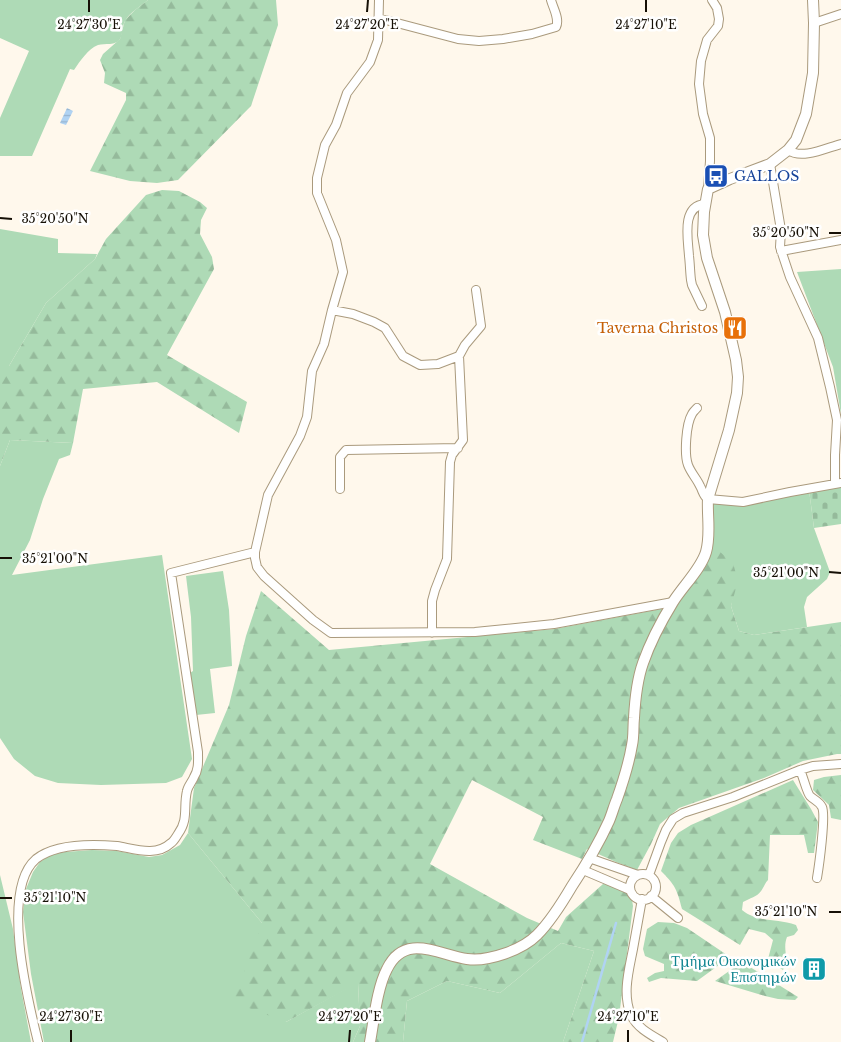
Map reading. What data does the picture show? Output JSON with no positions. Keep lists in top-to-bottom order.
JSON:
{
  "places": {
    "bus stop": ["GALLOS"],
    "restaurant": ["Taverna Christos"],
    "building": ["Τμήμα Οικονομικών Επιστημών"]
  },
  "coordinates": [
    "24°27'30\"E",
    "24°27'20\"E",
    "24°27'10\"E",
    "35°20'50\"N",
    "35°21'00\"N",
    "35°21'10\"N"
  ]
}
